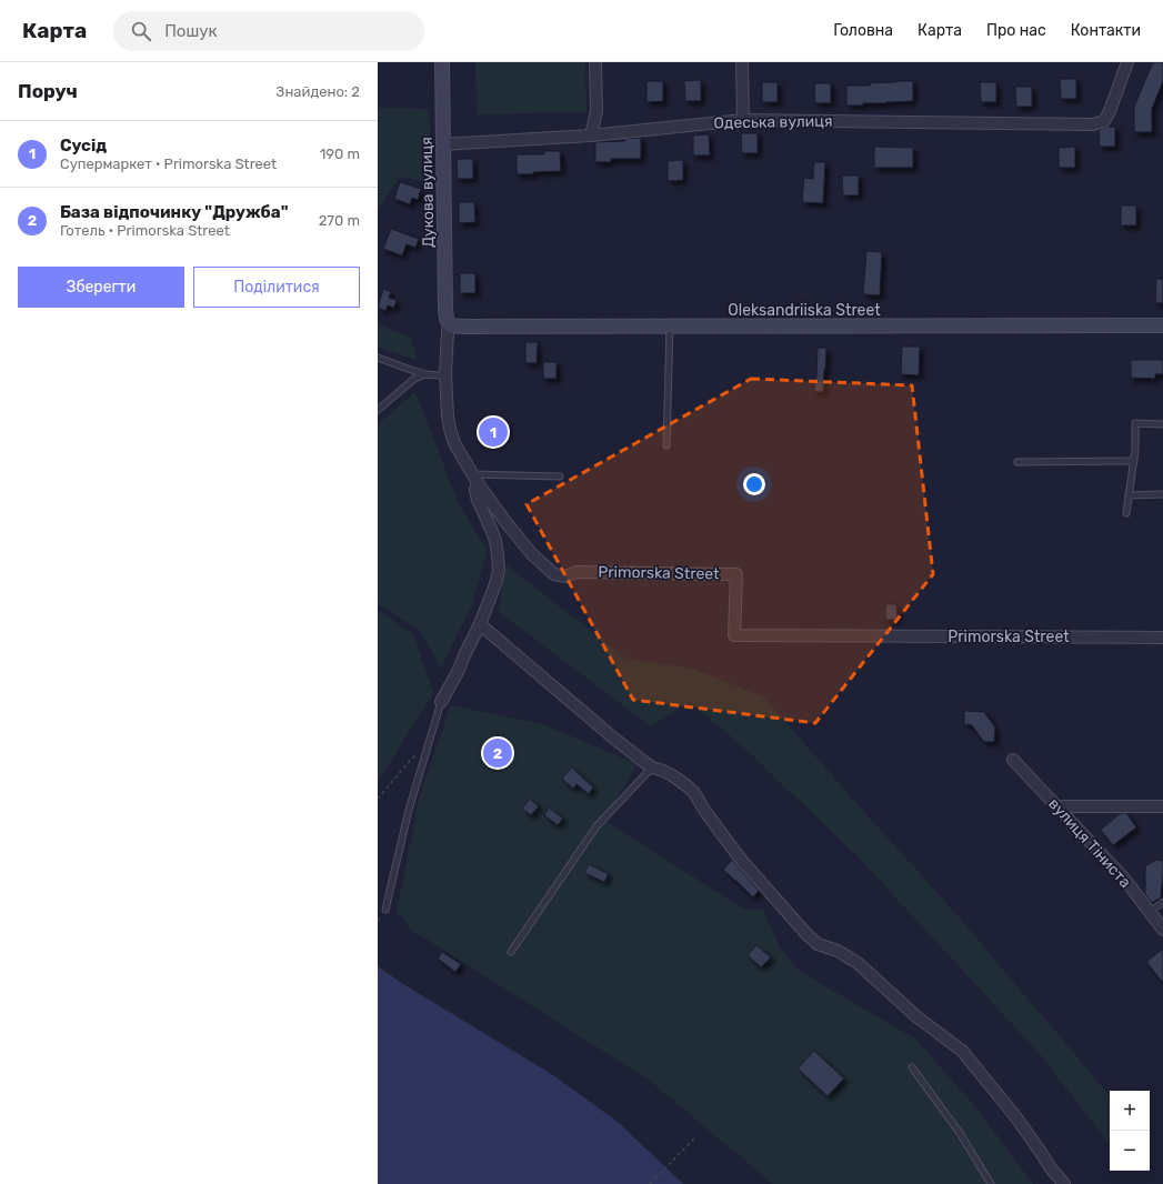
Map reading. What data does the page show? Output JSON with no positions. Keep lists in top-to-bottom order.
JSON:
{
  "streets": {
    "street": [
      "Одеська вулиця",
      "Дукова вулиця",
      "Oleksandriiska Street",
      "Primorska Street",
      "вулиця Тіниста"
    ]
  },
  "crossings": [
    ["Одеська вулиця", "Дукова вулиця"],
    ["Дукова вулиця", "Oleksandriiska Street"]
  ],
  "page": {
    "header": "Карта",
    "search": "Пошук",
    "nav": [
      "Головна",
      "Карта",
      "Про нас",
      "Контакти"
    ],
    "heading": ["Поруч", "Знайдено: 2"],
    "list": [
      {
        "mark": "1",
        "name": "Сусід",
        "note": "Супермаркет · Primorska Street",
        "value": "190 m"
      },
      {
        "mark": "2",
        "name": "База відпочинку \"Дружба\"",
        "note": "Готель · Primorska Street",
        "value": "270 m"
      }
    ],
    "buttons": ["Зберегти", "Поділитися"],
    "pins": ["1", "2"],
    "map_buttons": ["+", "−"]
  }
}
